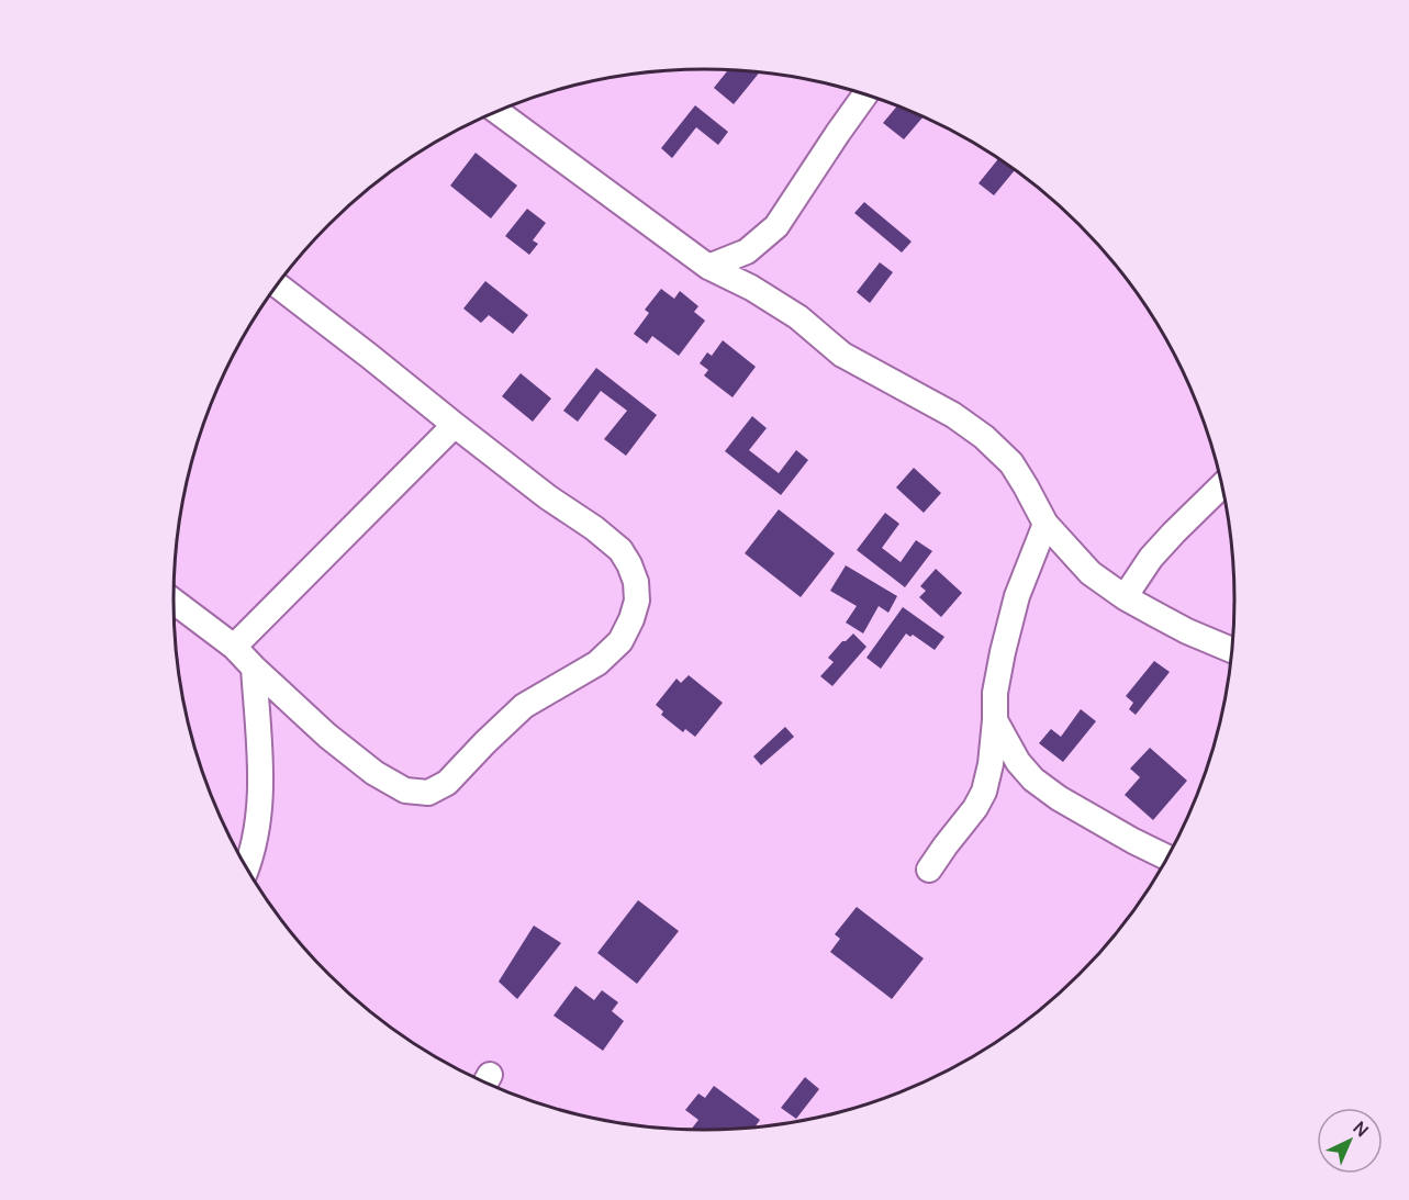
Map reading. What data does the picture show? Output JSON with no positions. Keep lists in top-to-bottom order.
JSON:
{
  "north": "top right"
}
